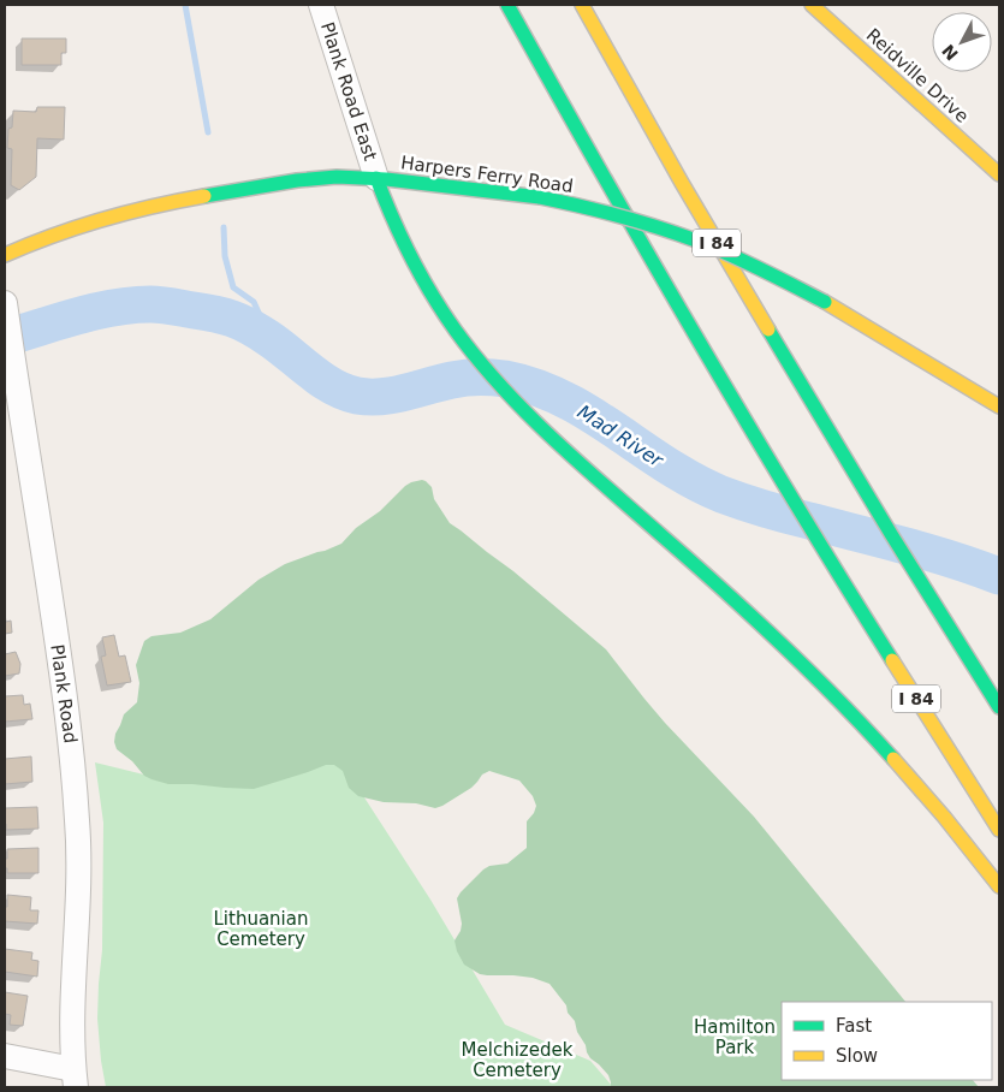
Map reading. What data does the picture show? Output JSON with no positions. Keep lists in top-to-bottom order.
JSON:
{
  "streets": {
    "main road": ["Reidville Drive", "Harpers Ferry Road", "I 84"],
    "street": ["Plank Road East", "Plank Road"]
  },
  "crossings": [
    ["Plank Road East", "Harpers Ferry Road"]
  ],
  "water": ["Mad River"],
  "parks": ["Lithuanian Cemetery", "Hamilton Park", "Melchizedek Cemetery"],
  "legend": ["Fast", "Slow"],
  "north": "bottom left"
}
